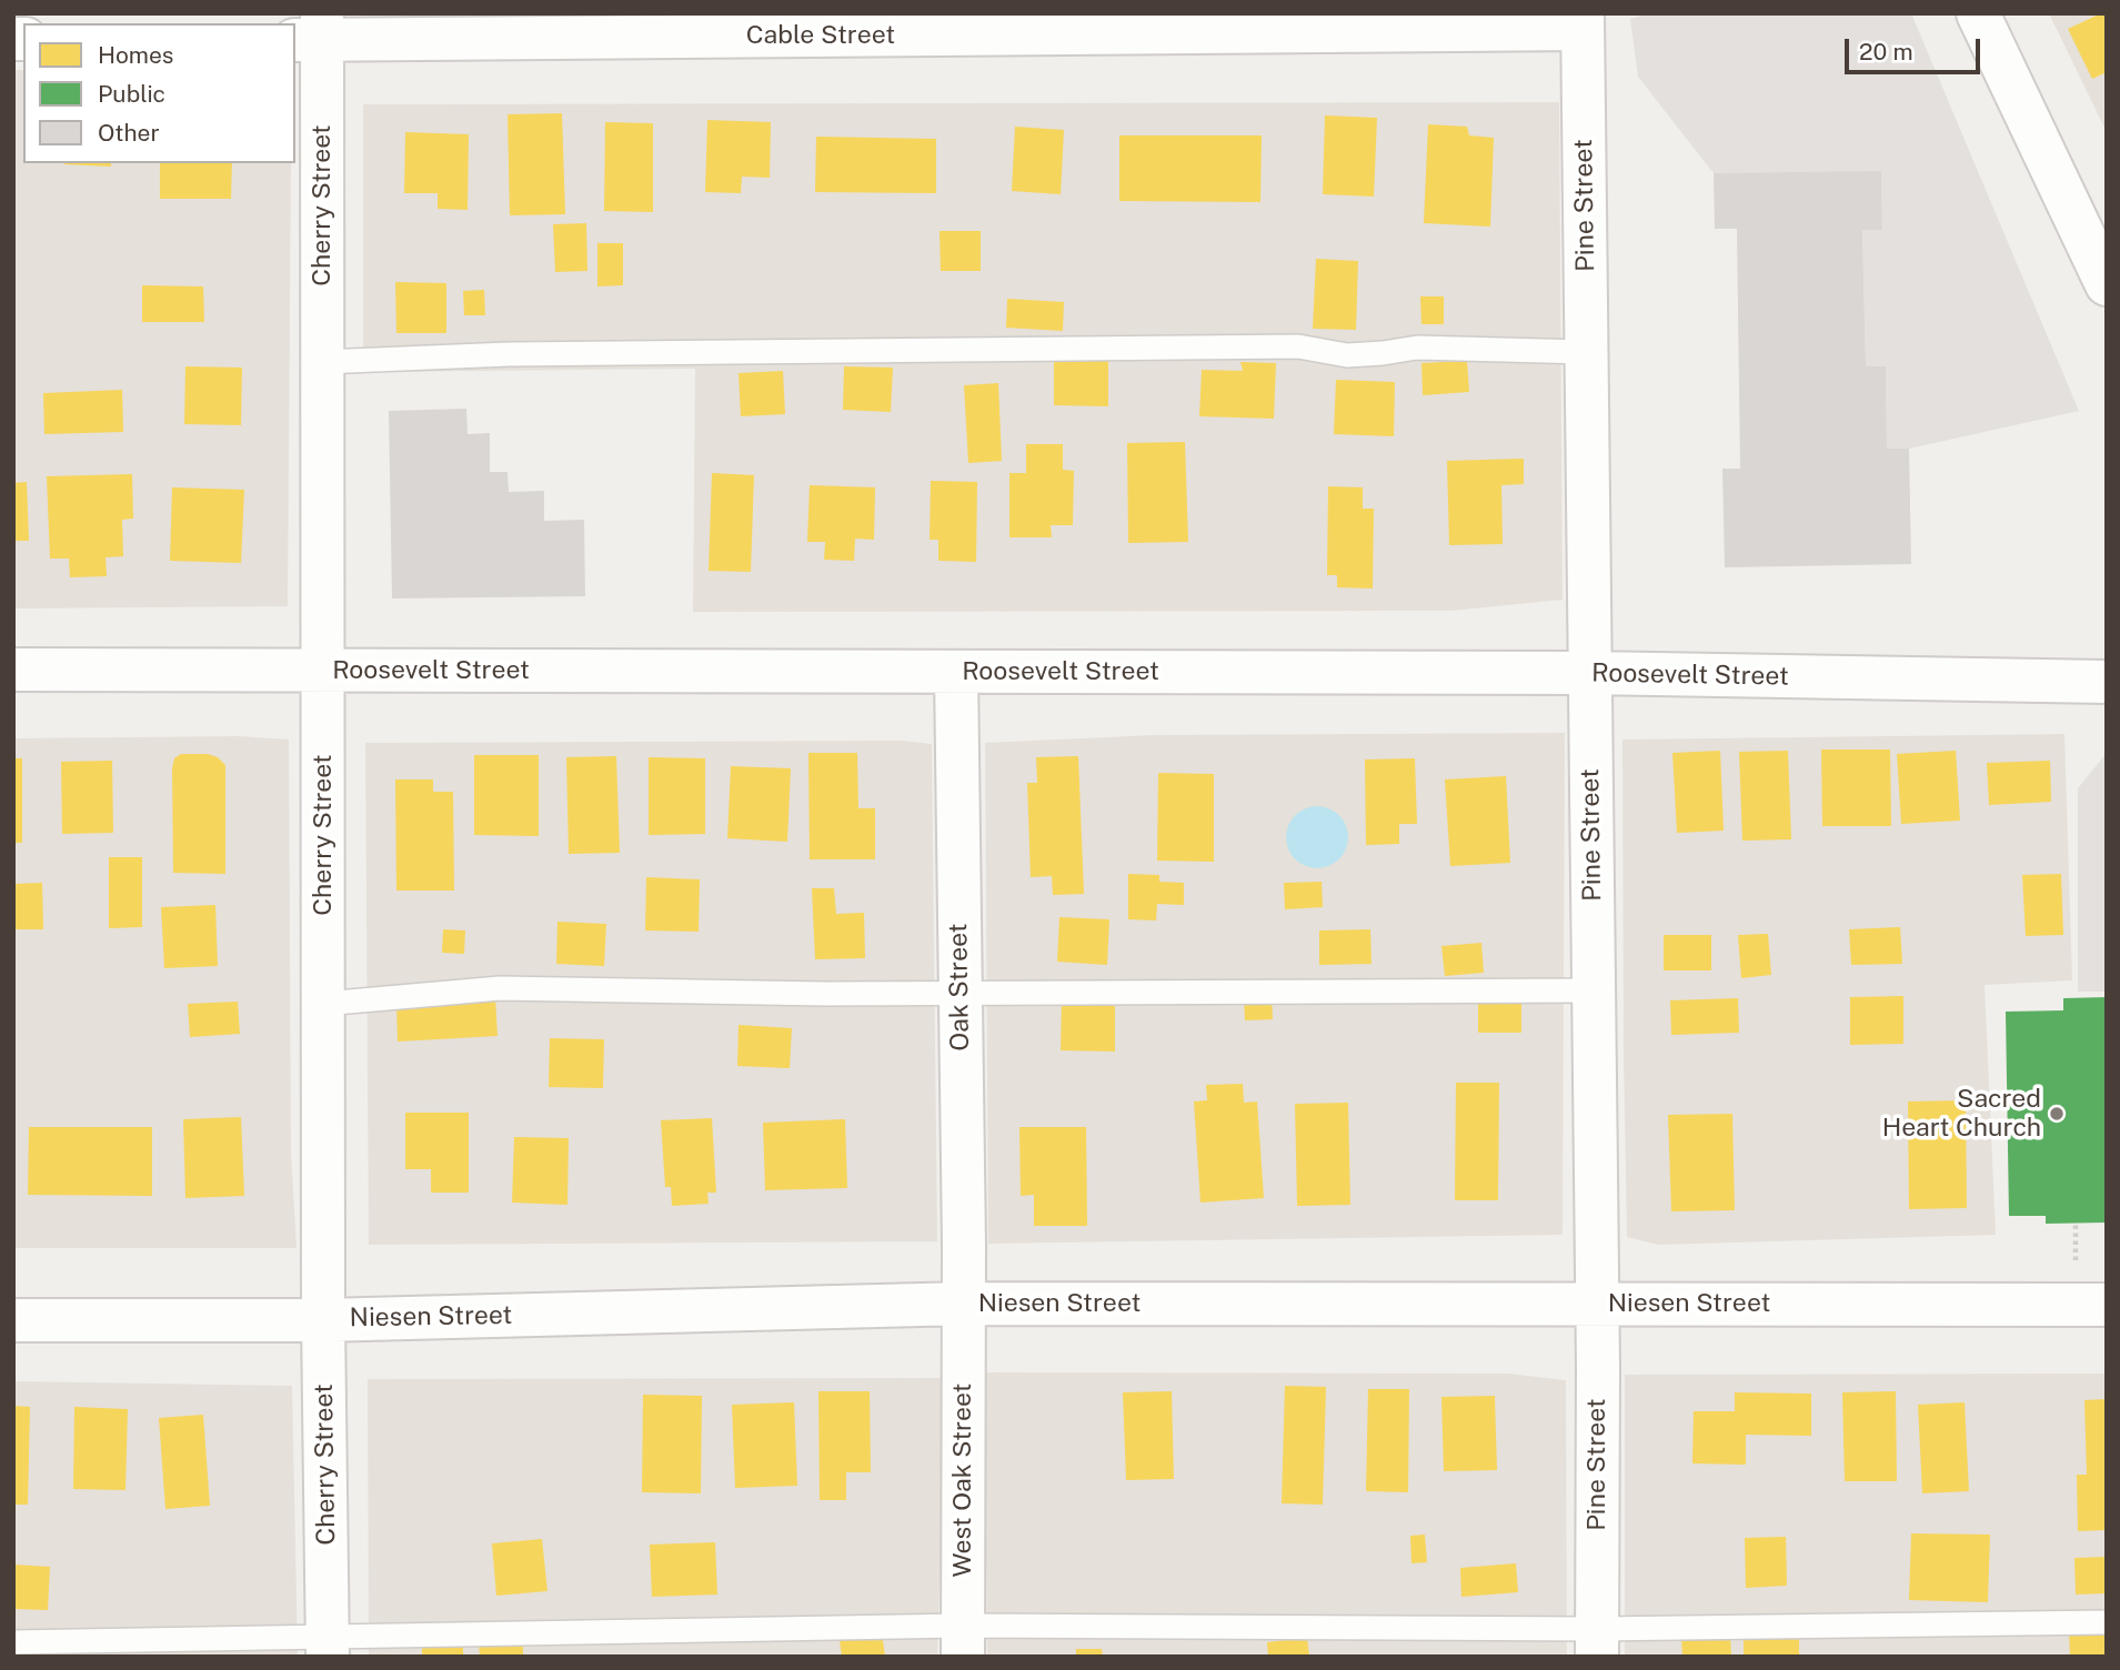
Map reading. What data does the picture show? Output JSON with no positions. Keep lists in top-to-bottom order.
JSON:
{
  "streets": {
    "street": [
      "Cable Street",
      "Cherry Street",
      "Pine Street",
      "Roosevelt Street",
      "Oak Street",
      "Niesen Street",
      "West Oak Street"
    ]
  },
  "crossings": [
    ["Cable Street", "Cherry Street"],
    ["Cable Street", "Pine Street"],
    ["Cherry Street", "Roosevelt Street"],
    ["Cherry Street", "Niesen Street"],
    ["Pine Street", "Roosevelt Street"],
    ["Pine Street", "Niesen Street"],
    ["Roosevelt Street", "Oak Street"],
    ["Oak Street", "Niesen Street"],
    ["Oak Street", "West Oak Street"],
    ["Niesen Street", "West Oak Street"]
  ],
  "places": ["Sacred Heart Church"],
  "legend": ["Homes", "Public", "Other"],
  "scale_bar": "20 m"
}
